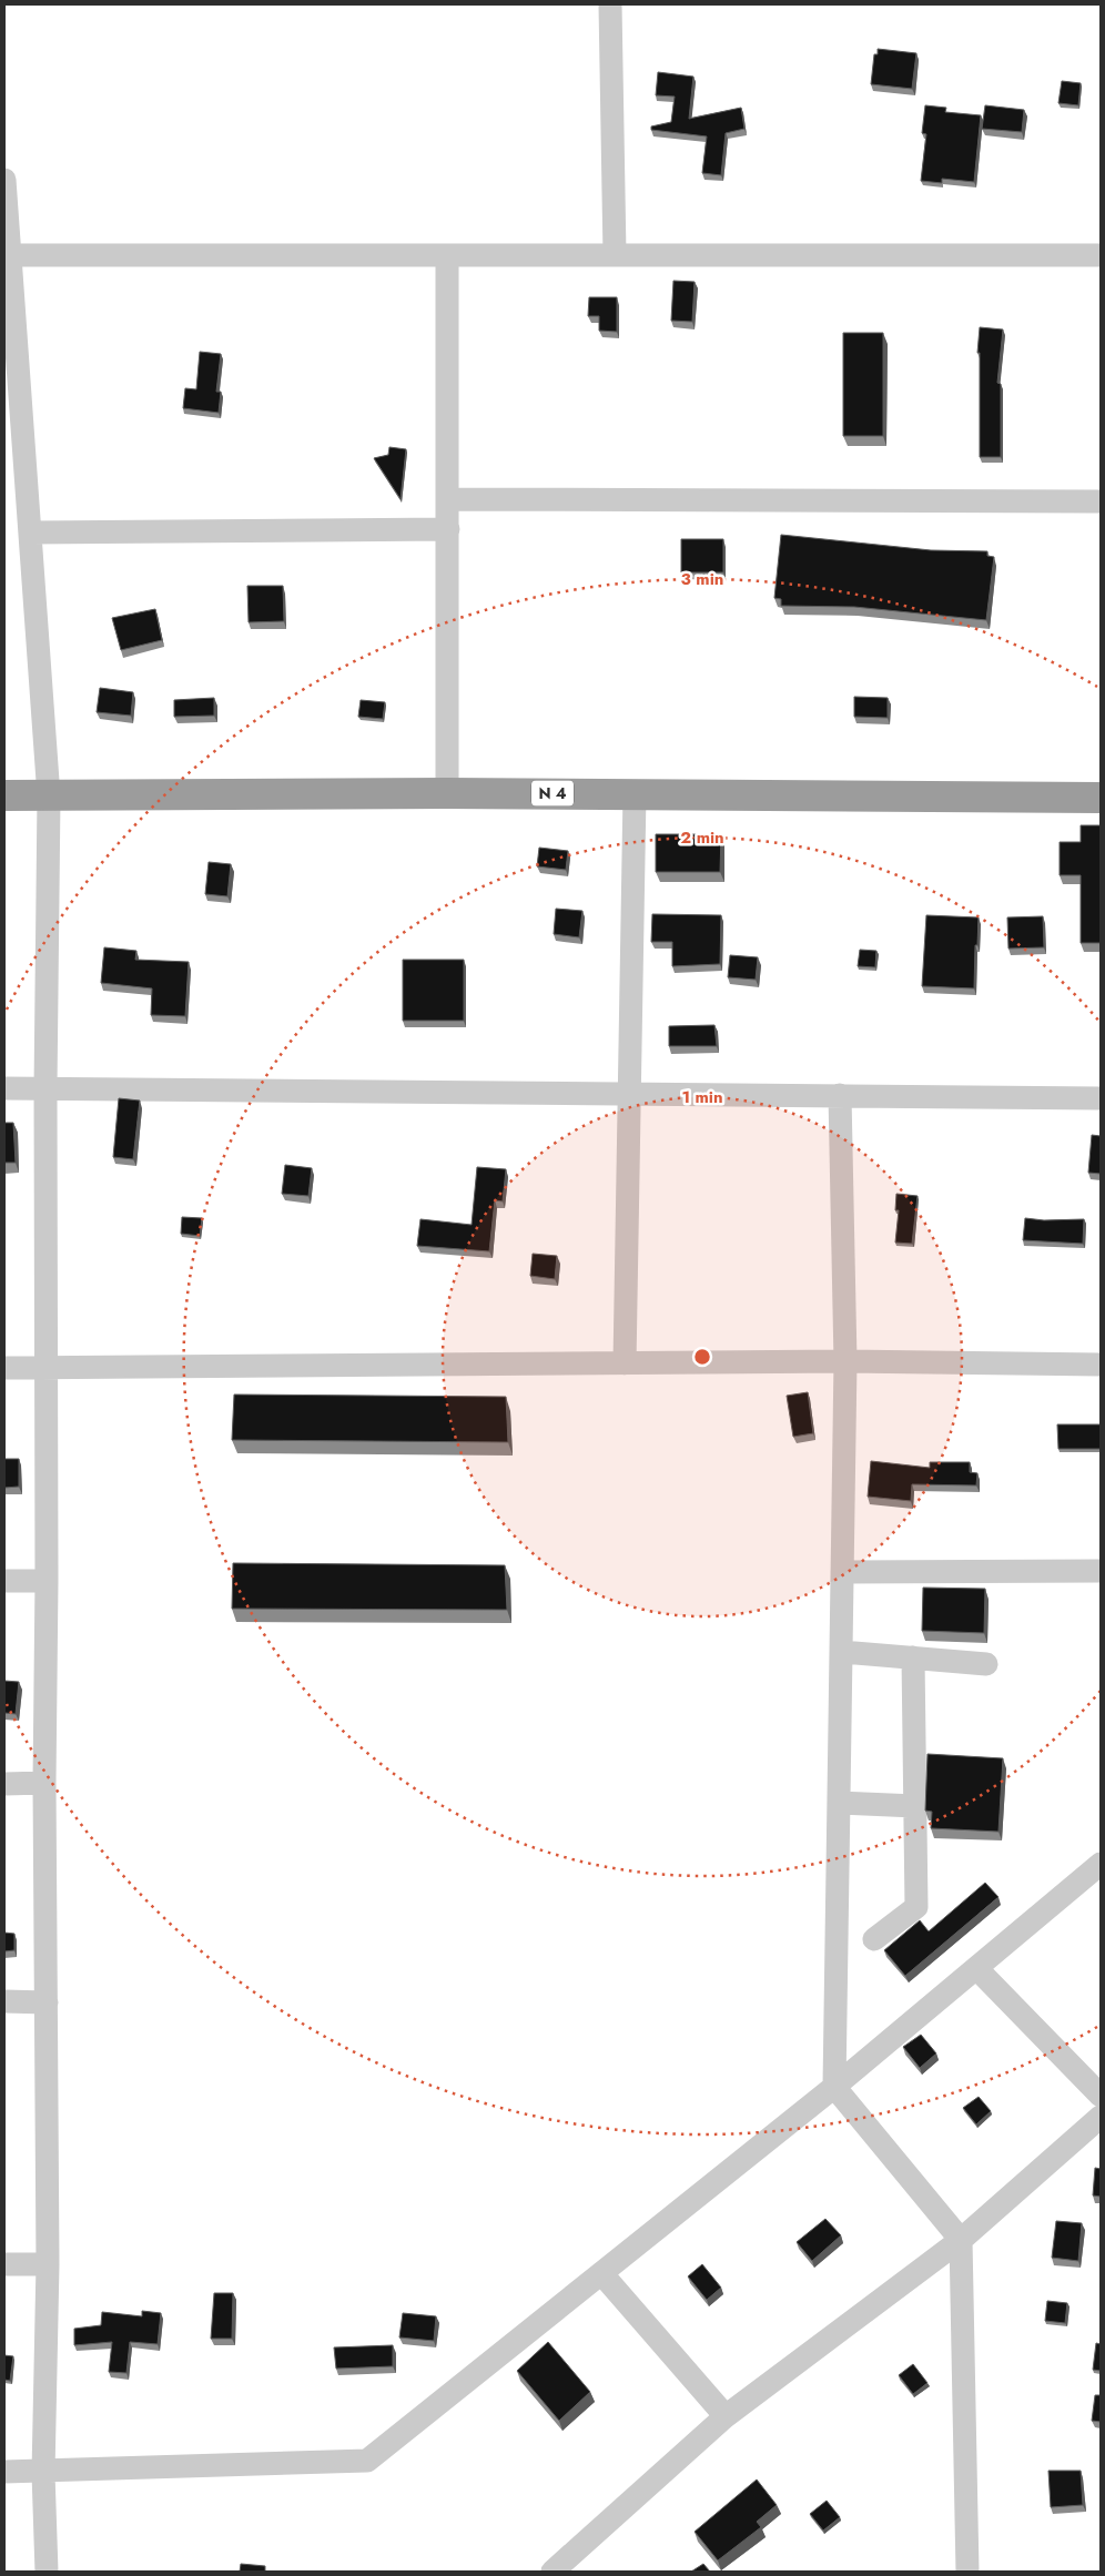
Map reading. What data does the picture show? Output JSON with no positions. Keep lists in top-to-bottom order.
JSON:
{
  "streets": {
    "highway": ["N 4"]
  },
  "rings": ["3 min", "2 min", "1 min"]
}
